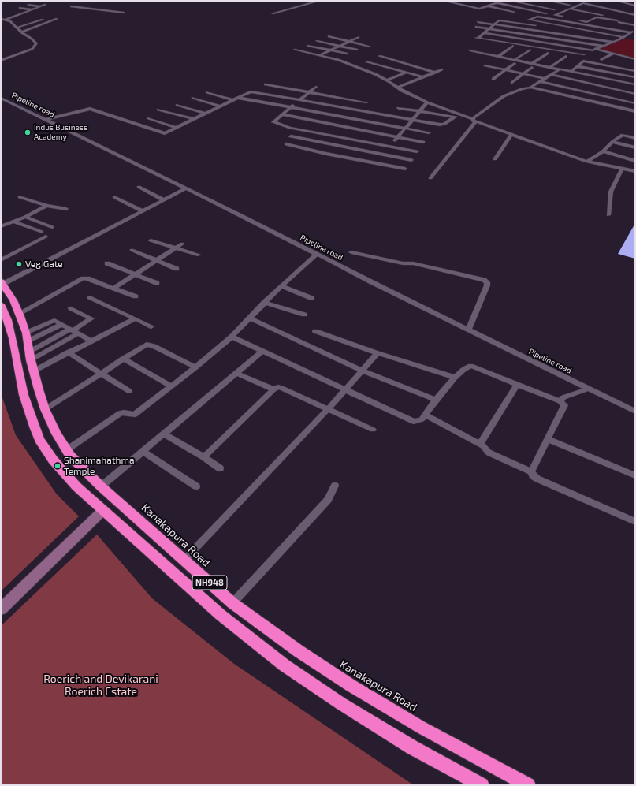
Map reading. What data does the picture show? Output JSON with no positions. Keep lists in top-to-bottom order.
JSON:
{
  "streets": {
    "highway": ["Kanakapura Road", "NH948"],
    "street": ["Pipeline road"]
  },
  "parks": ["Roerich and Devikarani Roerich Estate"],
  "places": ["Indus Business Academy", "Veg Gate", "Shanimahathma Temple"]
}
